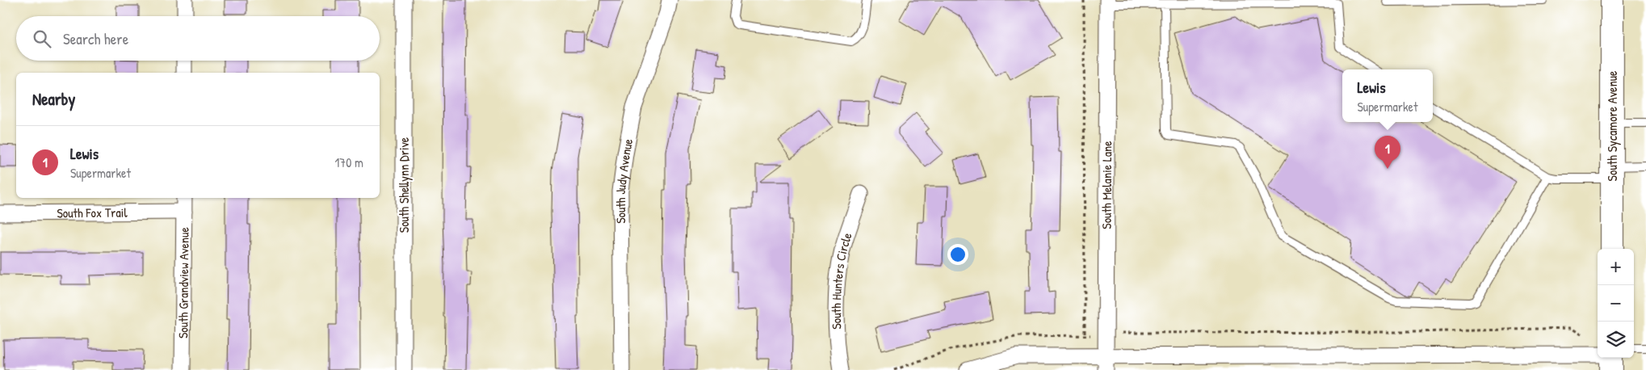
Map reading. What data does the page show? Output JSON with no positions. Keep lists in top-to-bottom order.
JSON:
{
  "streets": {
    "main road": ["South Sycamore Avenue"],
    "street": [
      "South Judy Avenue",
      "South Shellynn Drive",
      "South Melanie Lane",
      "South Fox Trail",
      "South Hunters Circle",
      "South Grandview Avenue"
    ]
  },
  "crossings": [
    ["South Fox Trail", "South Grandview Avenue"]
  ],
  "page": {
    "search": "Search here",
    "popup": ["Lewis", "Supermarket"],
    "heading": "Nearby",
    "list": [
      {
        "mark": "1",
        "name": "Lewis",
        "note": "Supermarket",
        "value": "170 m"
      }
    ],
    "pins": "1",
    "map_buttons": ["+", "−"]
  }
}
